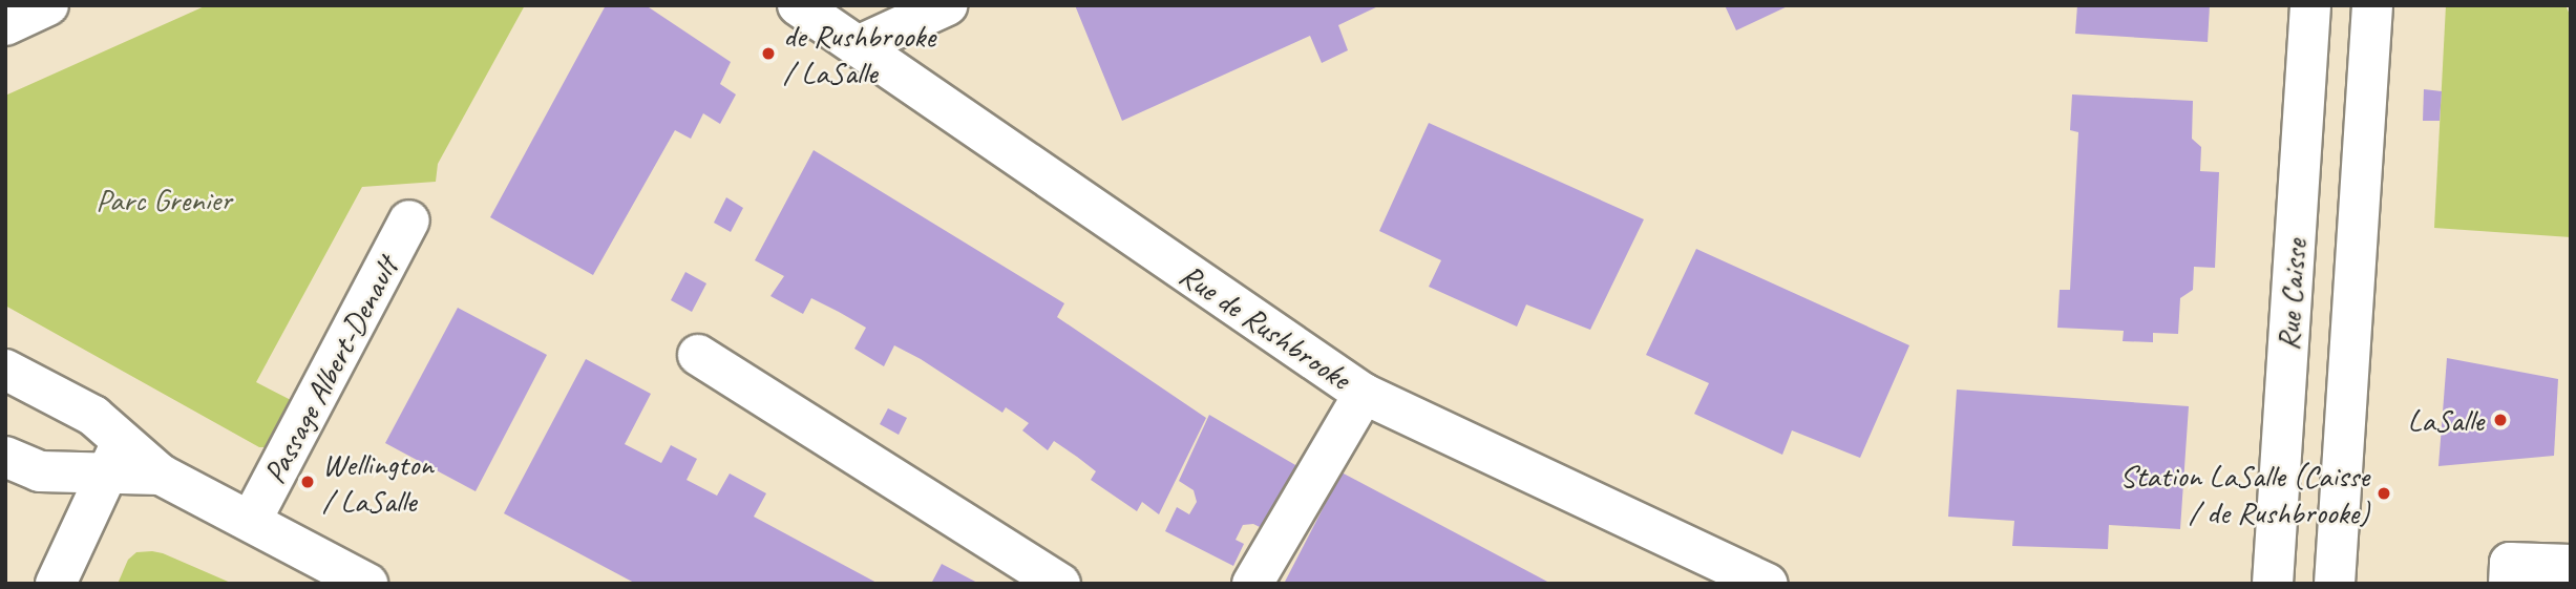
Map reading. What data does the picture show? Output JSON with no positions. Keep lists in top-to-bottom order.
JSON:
{
  "streets": {
    "street": ["Rue Caisse", "Rue de Rushbrooke", "Passage Albert-Denault"]
  },
  "parks": ["Parc Grenier"],
  "places": [
    "de Rushbrooke / LaSalle",
    "LaSalle",
    "Wellington / LaSalle",
    "Station LaSalle (Caisse / de Rushbrooke)"
  ]
}
